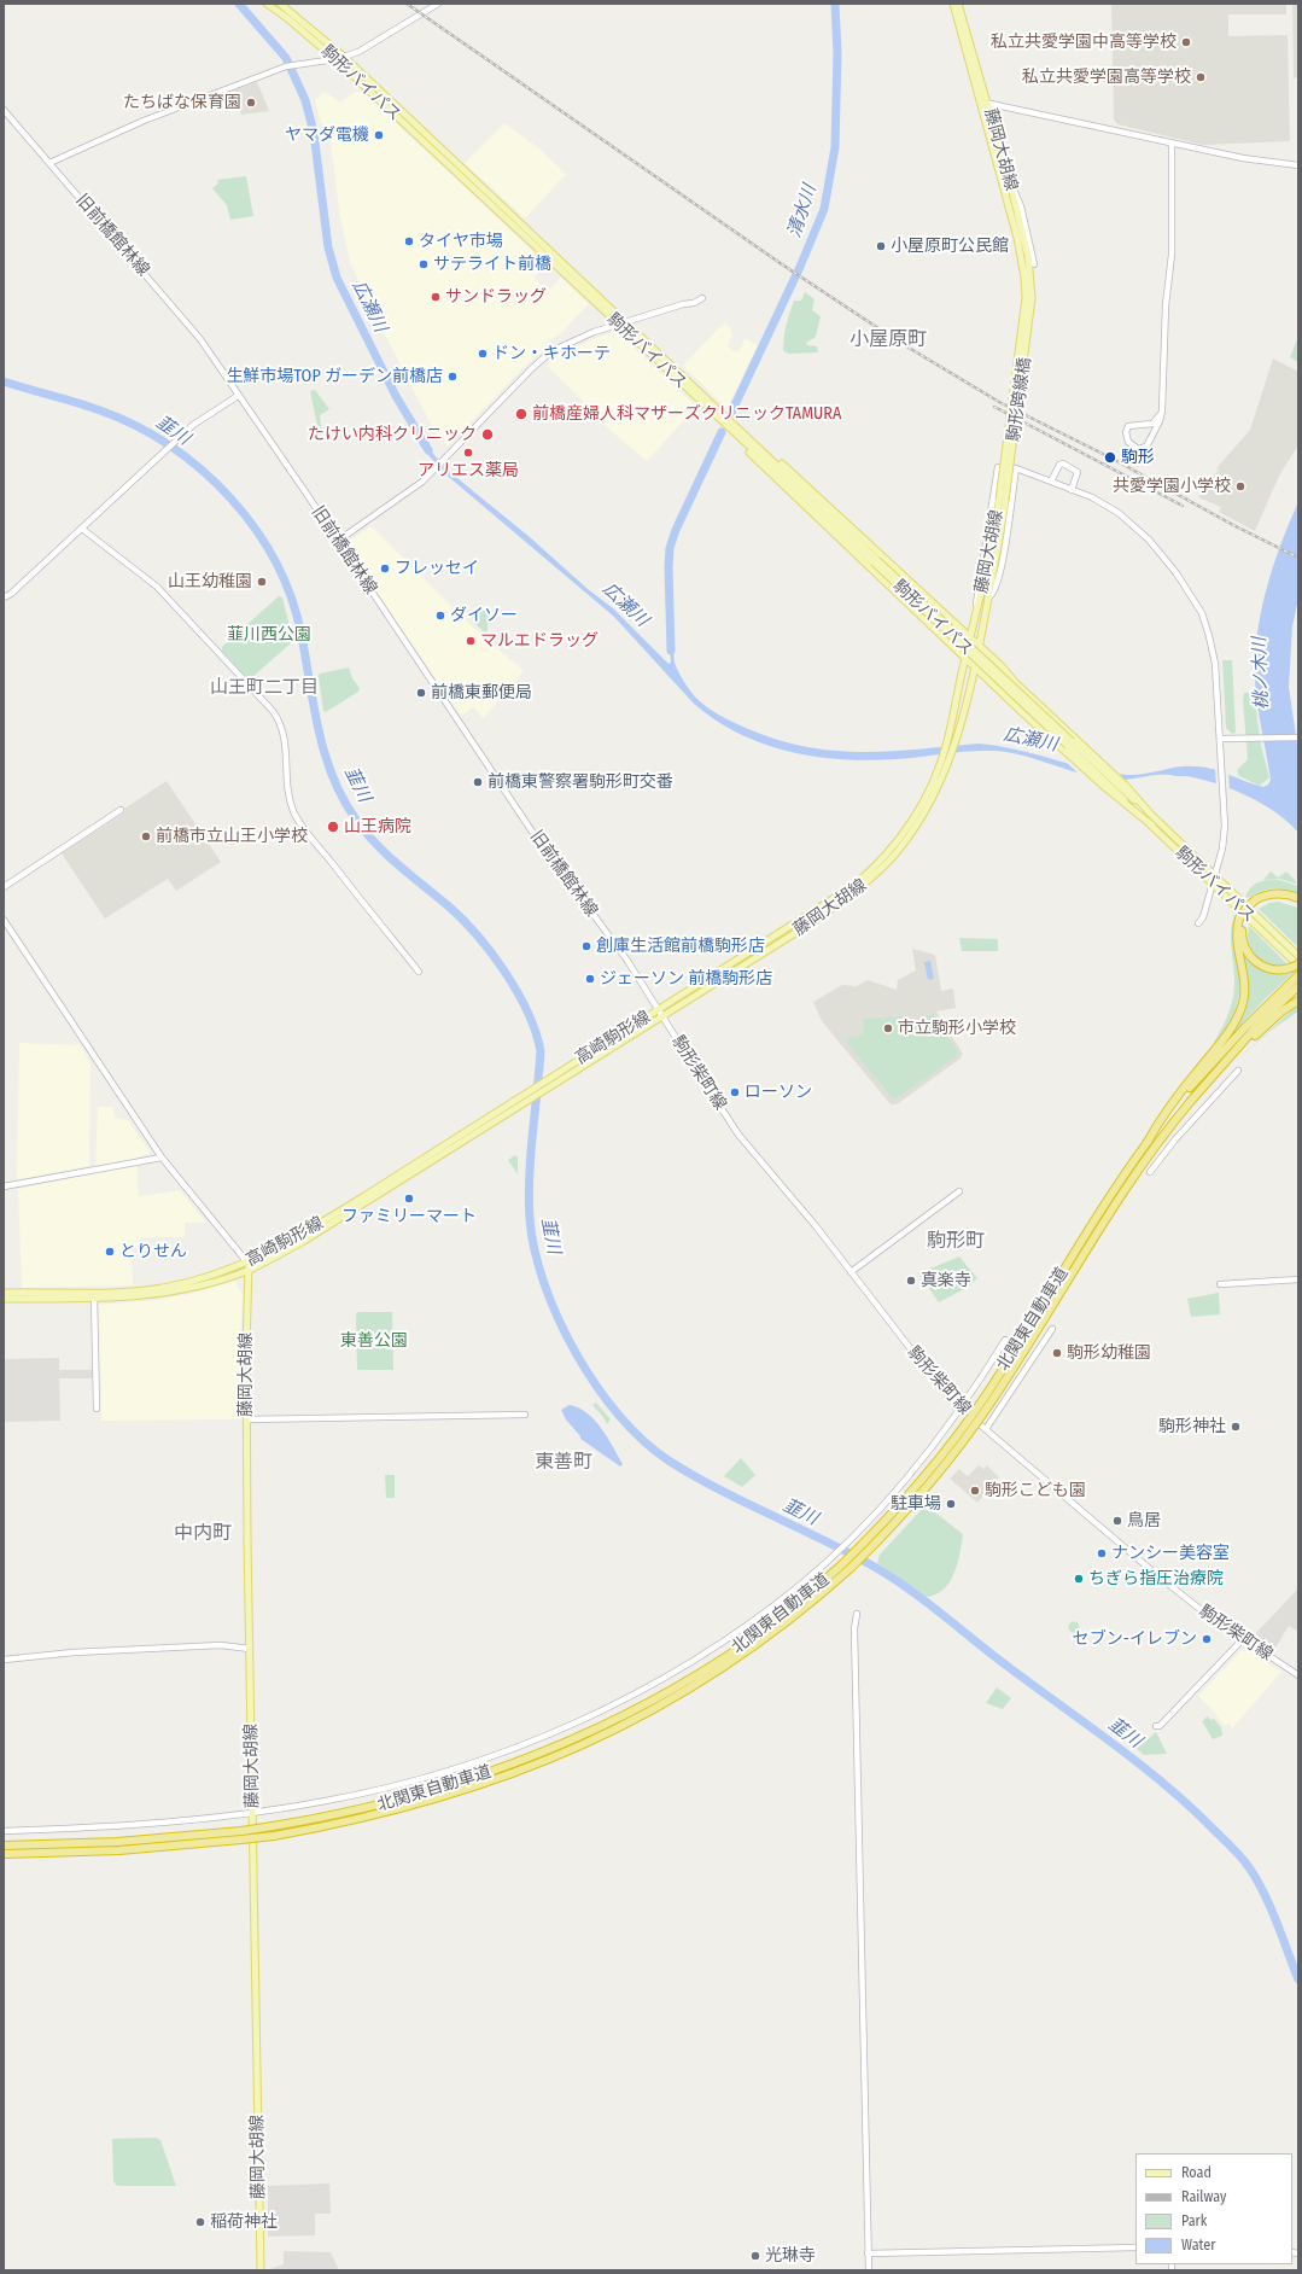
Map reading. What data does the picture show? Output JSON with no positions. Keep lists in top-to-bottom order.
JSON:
{
  "streets": {
    "highway": ["北関東自動車道"],
    "main road": [
      "駒形バイパス",
      "藤岡大胡線",
      "駒形跨線橋",
      "高崎駒形線"
    ],
    "street": ["旧前橋館林線", "駒形柴町線"]
  },
  "crossings": [
    ["藤岡大胡線", "旧前橋館林線"],
    ["藤岡大胡線", "駒形跨線橋"],
    ["藤岡大胡線", "高崎駒形線"],
    ["藤岡大胡線", "駒形柴町線"],
    ["旧前橋館林線", "高崎駒形線"],
    ["旧前橋館林線", "駒形柴町線"],
    ["高崎駒形線", "駒形柴町線"]
  ],
  "districts": [
    "小屋原町",
    "山王町二丁目",
    "駒形町",
    "東善町",
    "中内町"
  ],
  "water": [
    "清水川",
    "広瀬川",
    "韮川",
    "桃ノ木川"
  ],
  "parks": ["韮川西公園", "東善公園"],
  "places": [
    "私立共愛学園中高等学校",
    "私立共愛学園高等学校",
    "たちばな保育園",
    "ヤマダ電機",
    "タイヤ市場",
    "小屋原町公民館",
    "サテライト前橋",
    "サンドラッグ",
    "ドン・キホーテ",
    "生鮮市場TOP ガーデン前橋店",
    "前橋産婦人科マザーズクリニックTAMURA",
    "たけい内科クリニック",
    "アリエス薬局",
    "駒形",
    "共愛学園小学校",
    "フレッセイ",
    "山王幼稚園",
    "ダイソー",
    "マルエドラッグ",
    "前橋東郵便局",
    "前橋東警察署駒形町交番",
    "山王病院",
    "前橋市立山王小学校",
    "創庫生活館前橋駒形店",
    "ジェーソン 前橋駒形店",
    "市立駒形小学校",
    "ローソン",
    "ファミリーマート",
    "とりせん",
    "真楽寺",
    "駒形幼稚園",
    "駒形神社",
    "駒形こども園",
    "駐車場",
    "鳥居",
    "ナンシー美容室",
    "ちぎら指圧治療院",
    "セブン-イレブン",
    "稲荷神社",
    "光琳寺"
  ],
  "legend": [
    "Road",
    "Railway",
    "Park",
    "Water"
  ]
}
